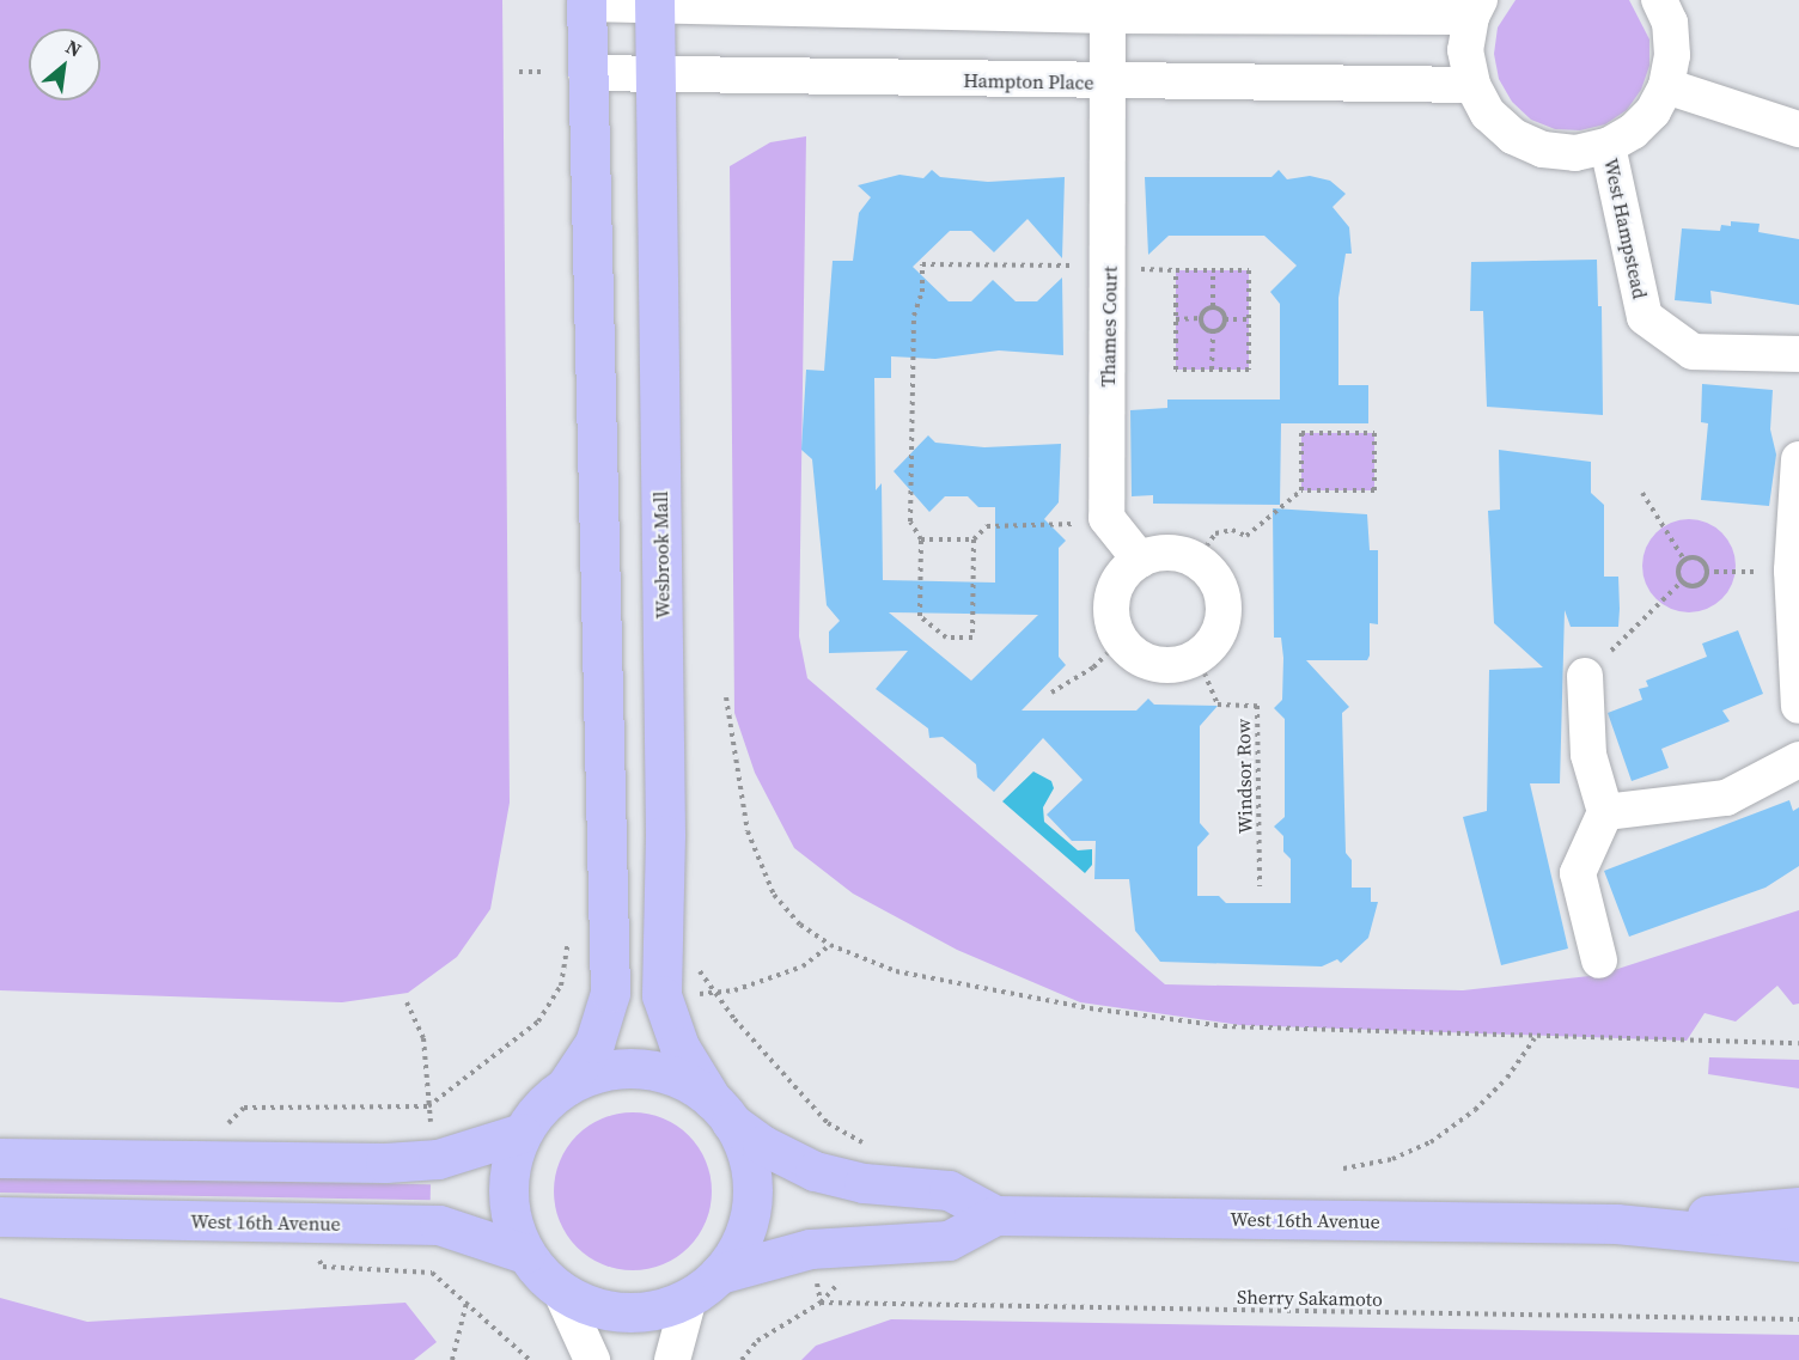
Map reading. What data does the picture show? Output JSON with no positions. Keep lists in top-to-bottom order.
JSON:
{
  "streets": {
    "main road": ["Wesbrook Mall", "West 16th Avenue"],
    "street": ["Hampton Place", "West Hampstead", "Thames Court"],
    "path": ["Windsor Row", "Sherry Sakamoto"]
  },
  "crossings": [
    ["Hampton Place", "Thames Court"],
    ["Hampton Place", "Wesbrook Mall"],
    ["Wesbrook Mall", "West 16th Avenue"]
  ],
  "north": "top right"
}
